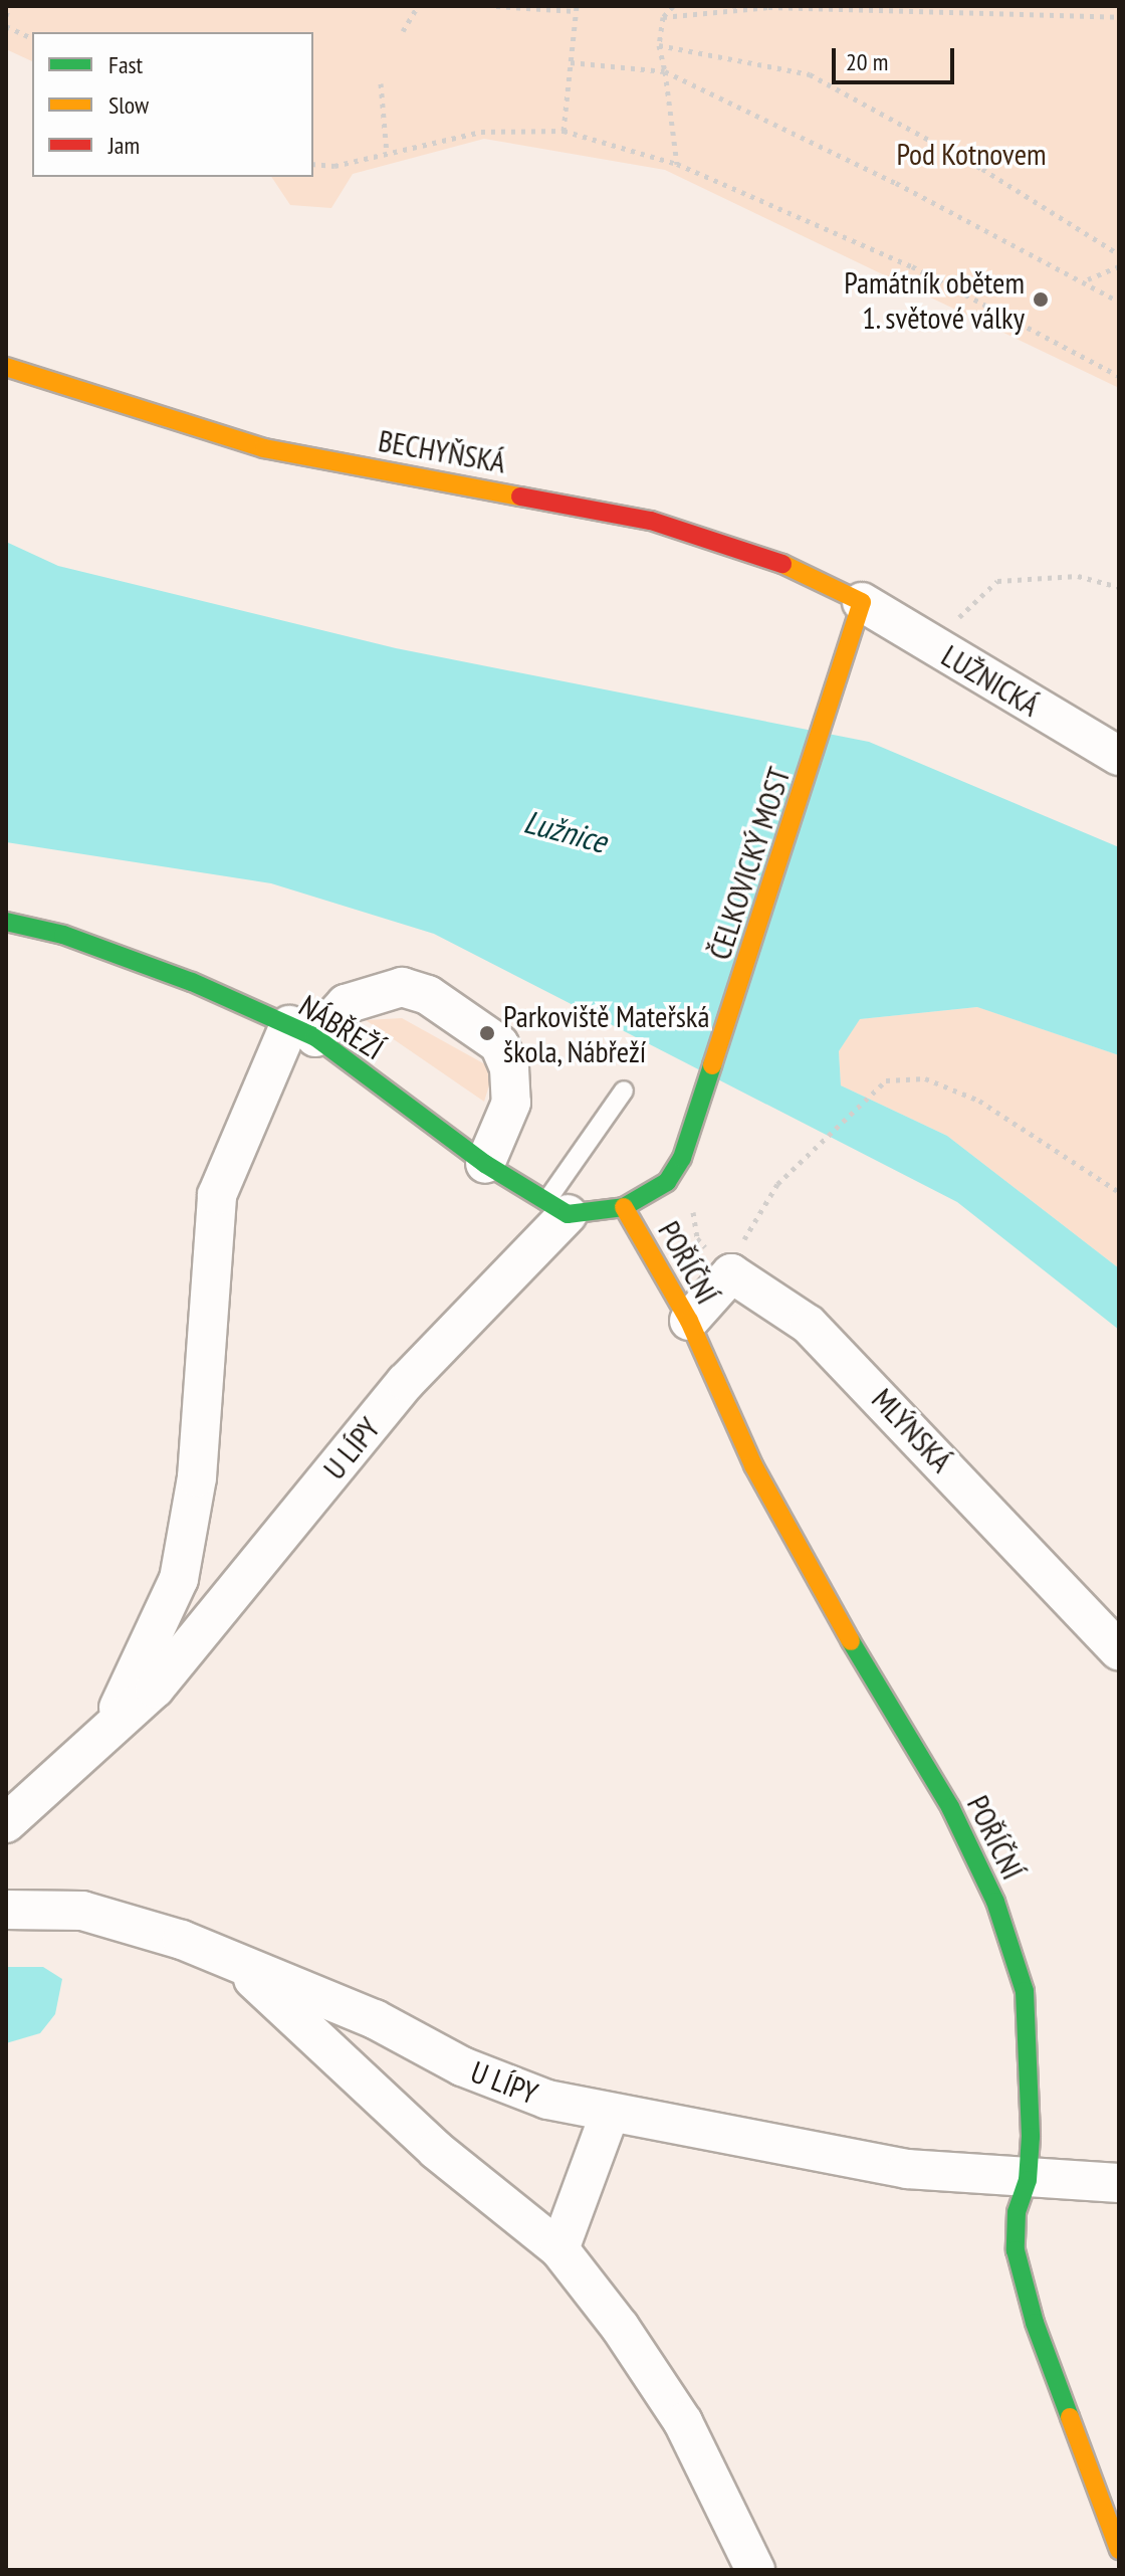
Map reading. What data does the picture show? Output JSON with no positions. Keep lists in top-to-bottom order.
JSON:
{
  "streets": {
    "street": [
      "BECHYŇSKÁ",
      "LUŽNICKÁ",
      "ČELKOVICKÝ MOST",
      "NÁBŘEŽÍ",
      "POŘÍČNÍ",
      "MLÝNSKÁ",
      "U LÍPY"
    ]
  },
  "crossings": [
    ["BECHYŇSKÁ", "LUŽNICKÁ"],
    ["BECHYŇSKÁ", "ČELKOVICKÝ MOST"],
    ["LUŽNICKÁ", "ČELKOVICKÝ MOST"],
    ["ČELKOVICKÝ MOST", "POŘÍČNÍ"],
    ["NÁBŘEŽÍ", "U LÍPY"],
    ["POŘÍČNÍ", "U LÍPY"]
  ],
  "water": ["Lužnice"],
  "parks": ["Pod Kotnovem"],
  "places": ["Památník obětem 1. světové války", "Parkoviště Mateřská škola, Nábřeží"],
  "legend": ["Fast", "Slow", "Jam"],
  "scale_bar": "20 m"
}
